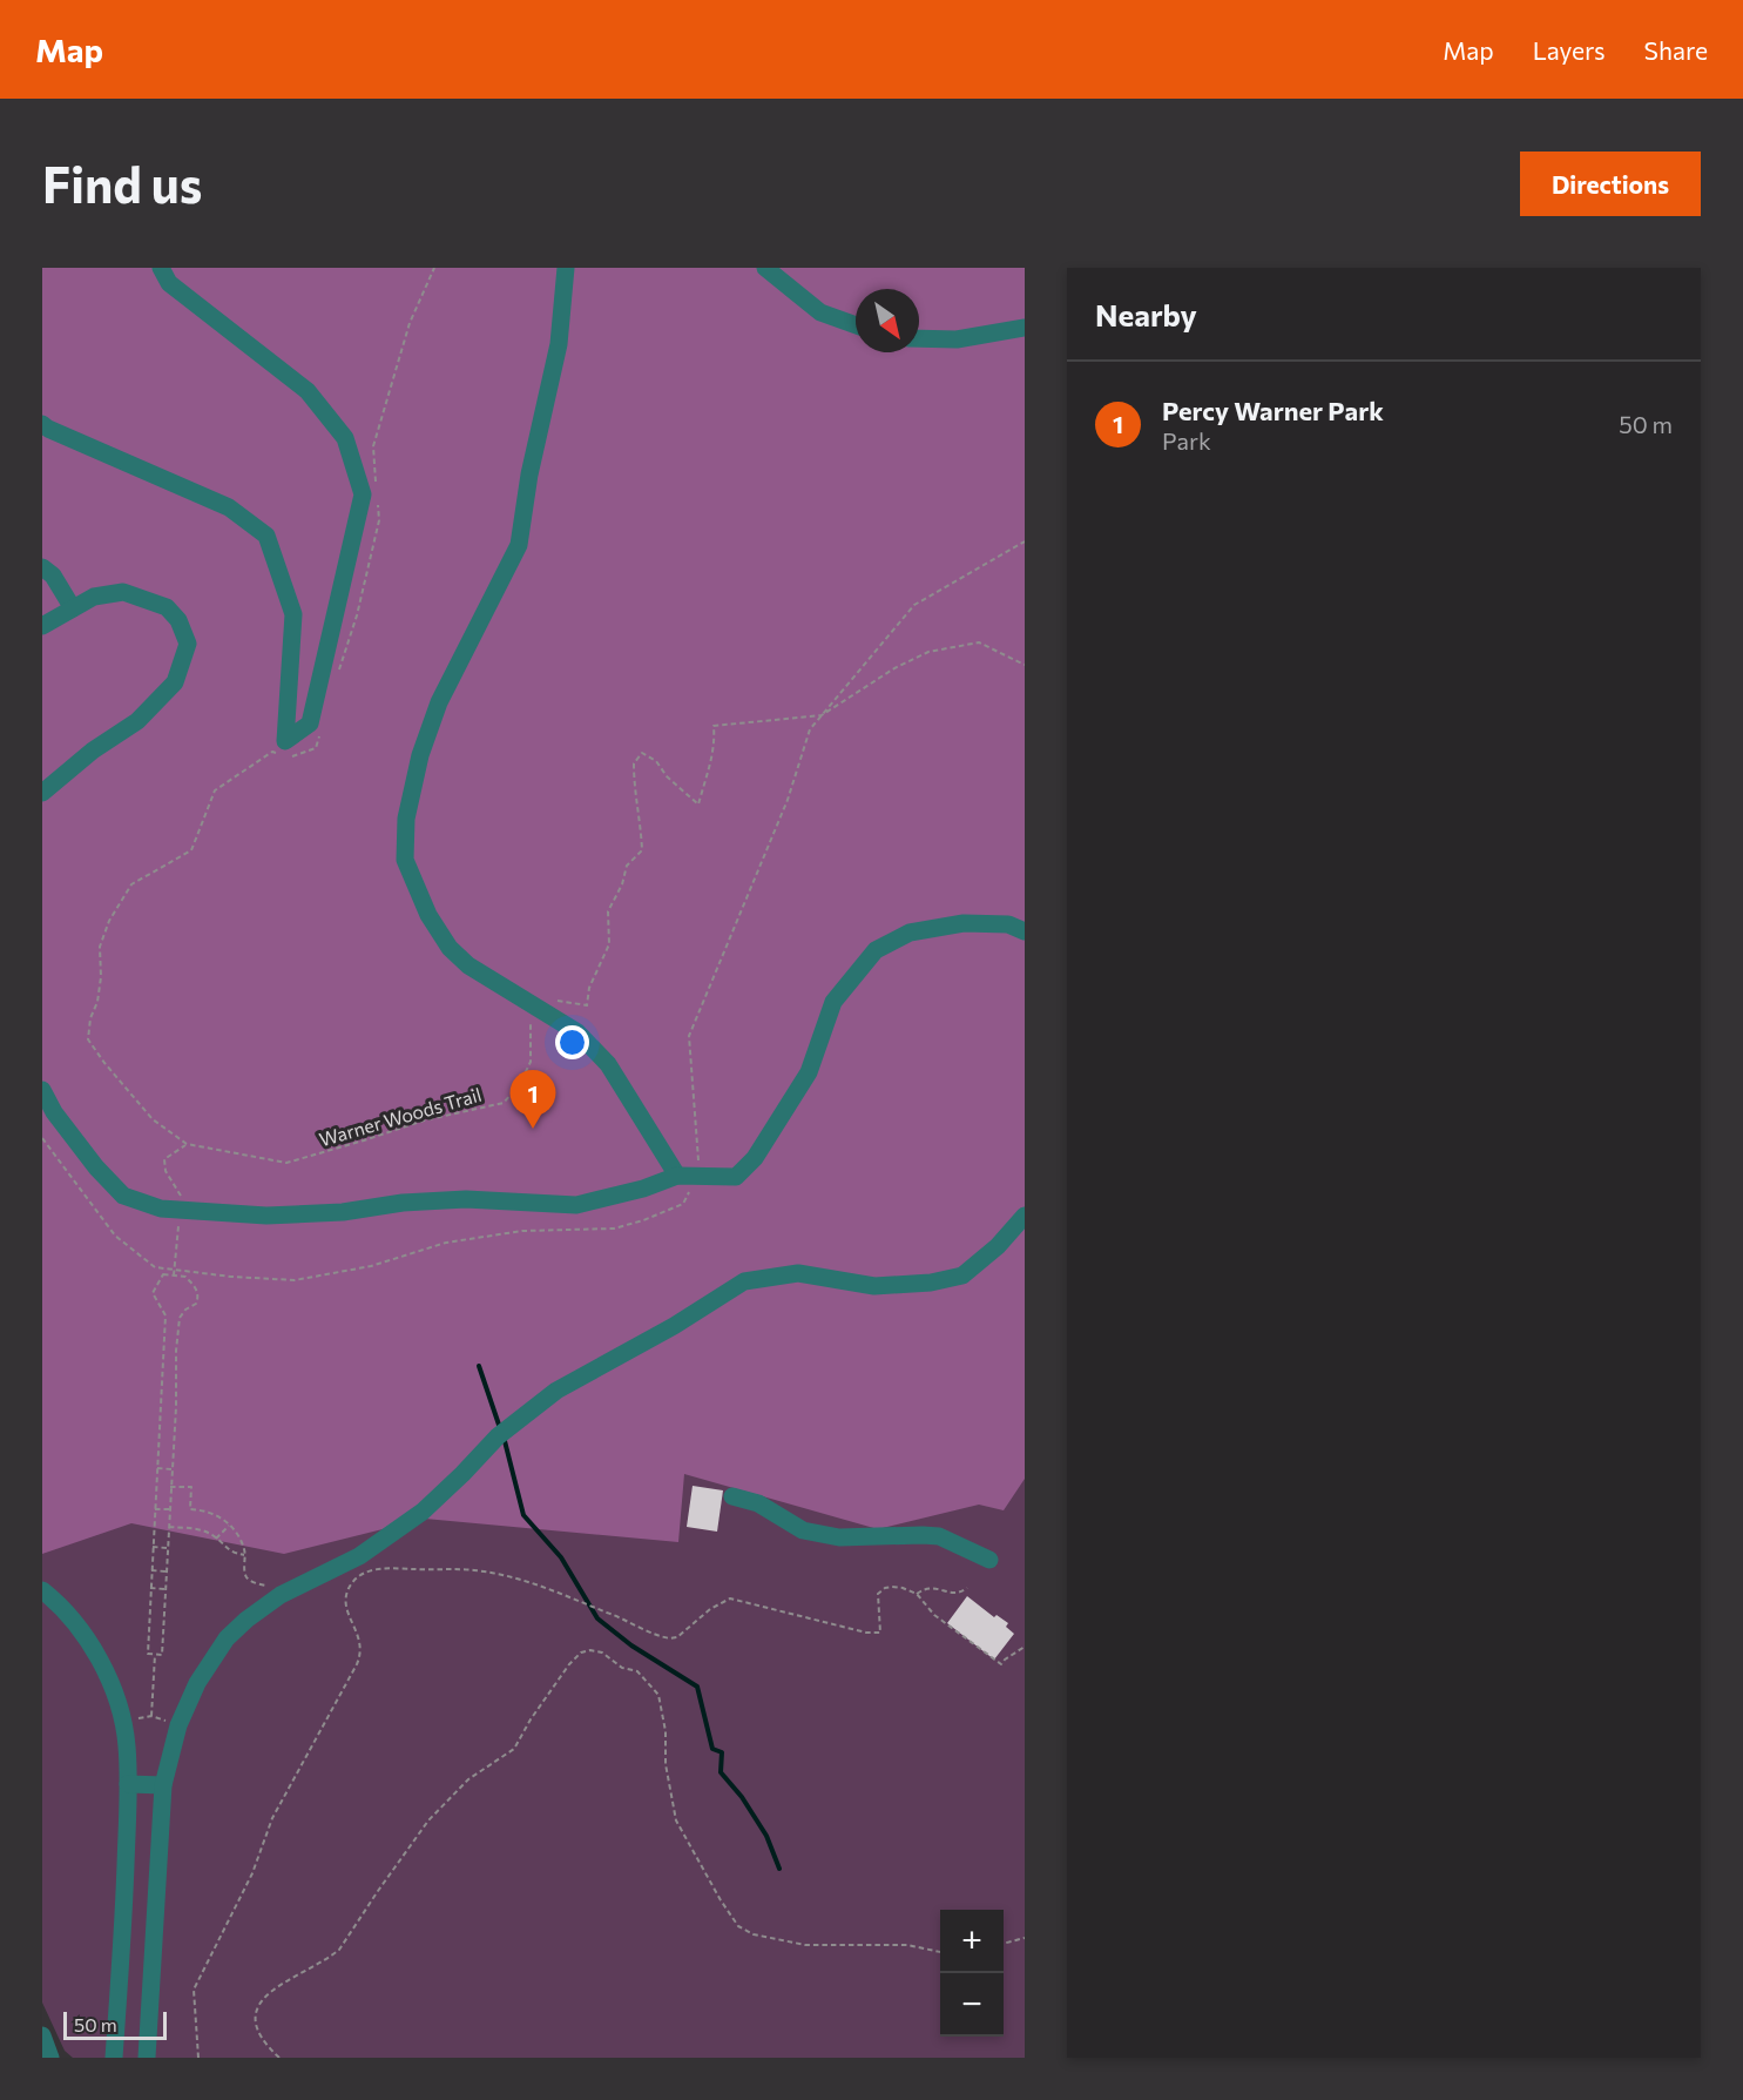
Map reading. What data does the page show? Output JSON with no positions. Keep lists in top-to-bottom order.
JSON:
{
  "streets": {
    "path": ["Warner Woods Trail"]
  },
  "scale_bar": "50 m",
  "north": "bottom right",
  "page": {
    "header": "Map",
    "nav": ["Map", "Layers", "Share"],
    "buttons": "Directions",
    "title": "Find us",
    "heading": "Nearby",
    "list": [
      {
        "mark": "1",
        "name": "Percy Warner Park",
        "note": "Park",
        "value": "50 m"
      }
    ],
    "pins": "1",
    "map_buttons": ["+", "−"],
    "scale": "50 m"
  }
}
